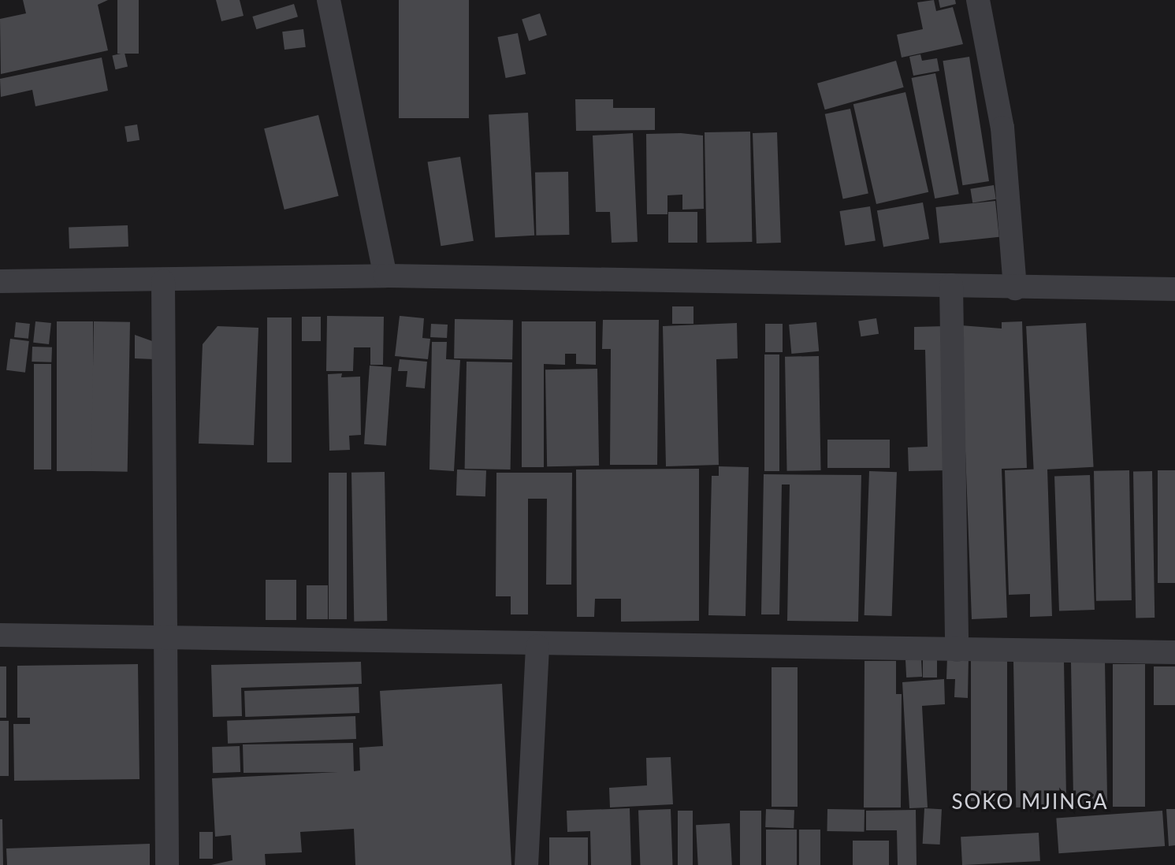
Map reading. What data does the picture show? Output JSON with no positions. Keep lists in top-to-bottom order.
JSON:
{
  "districts": ["SOKO MJINGA"]
}
